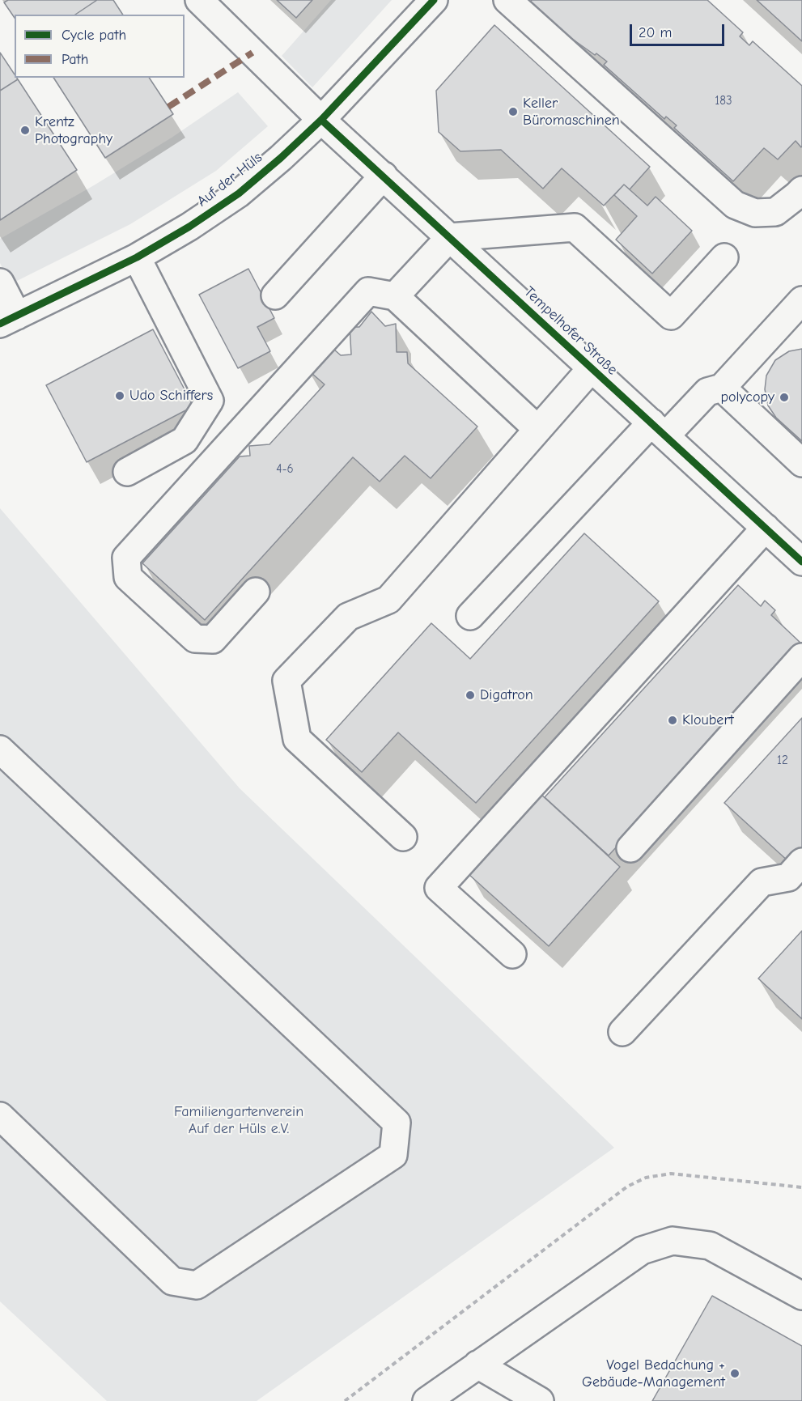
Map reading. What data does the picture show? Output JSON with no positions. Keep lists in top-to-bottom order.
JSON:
{
  "streets": {
    "street": ["Auf der Hüls", "Tempelhofer Straße"]
  },
  "crossings": [
    ["Auf der Hüls", "Tempelhofer Straße"]
  ],
  "parks": ["Familiengartenverein Auf der Hüls e.V."],
  "places": [
    "Keller Büromaschinen",
    "Krentz Photography",
    "Udo Schiffers",
    "polycopy",
    "Digatron",
    "Kloubert",
    "Vogel Bedachung + Gebäude-Management"
  ],
  "house_numbers": ["183", "4-6", "12"],
  "legend": ["Cycle path", "Path"],
  "scale_bar": "20 m"
}
